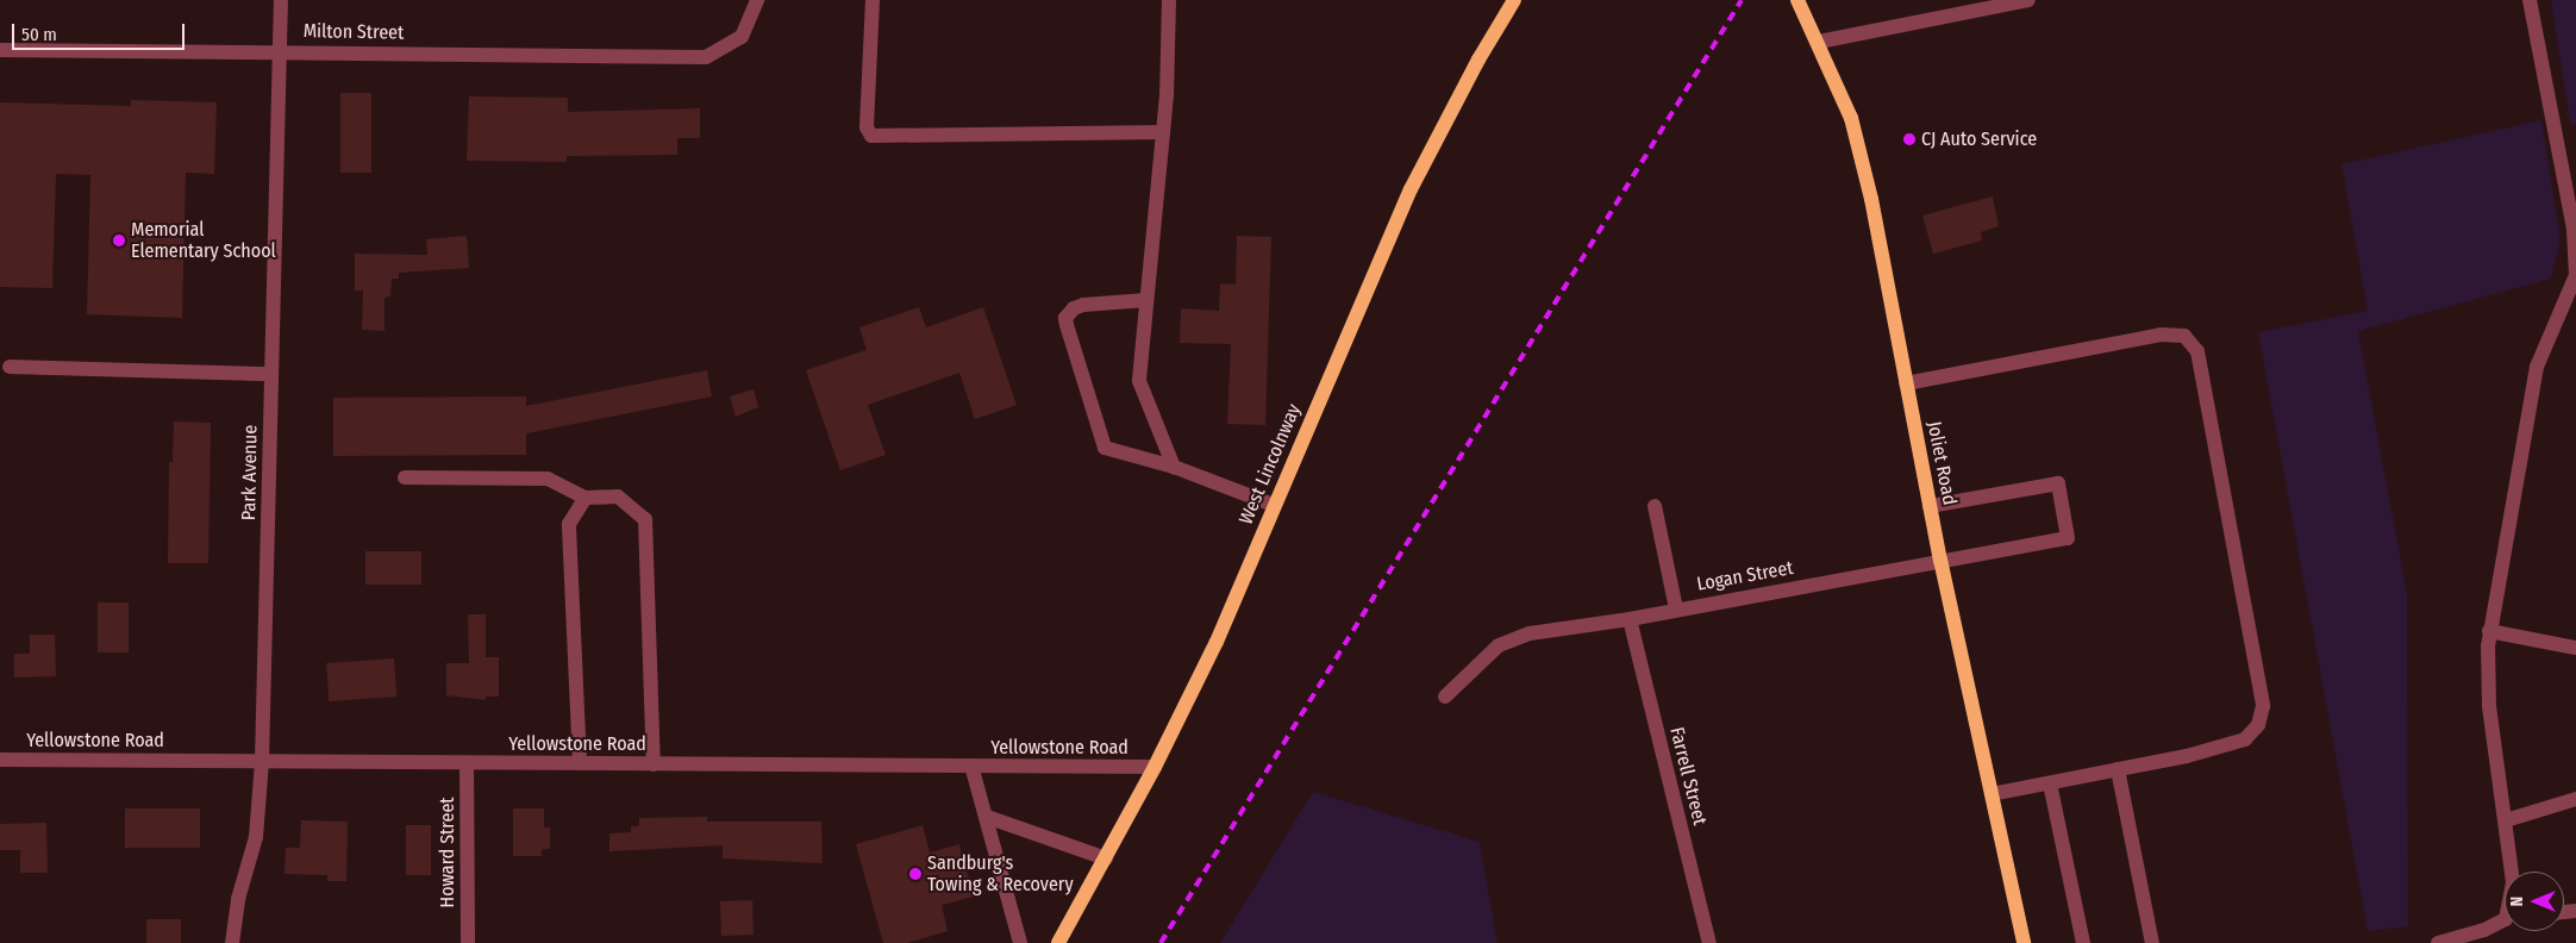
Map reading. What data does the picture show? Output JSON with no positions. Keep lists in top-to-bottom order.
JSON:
{
  "streets": {
    "main road": ["Joliet Road", "West Lincolnway"],
    "street": [
      "Milton Street",
      "Park Avenue",
      "Logan Street",
      "Yellowstone Road",
      "Farrell Street",
      "Howard Street"
    ]
  },
  "crossings": [
    ["Milton Street", "Park Avenue"],
    ["Joliet Road", "Logan Street"],
    ["West Lincolnway", "Yellowstone Road"],
    ["Park Avenue", "Yellowstone Road"],
    ["Logan Street", "Farrell Street"],
    ["Yellowstone Road", "Howard Street"]
  ],
  "places": ["CJ Auto Service", "Memorial Elementary School", "Sandburg's Towing & Recovery"],
  "scale_bar": "50 m",
  "north": "left"
}
